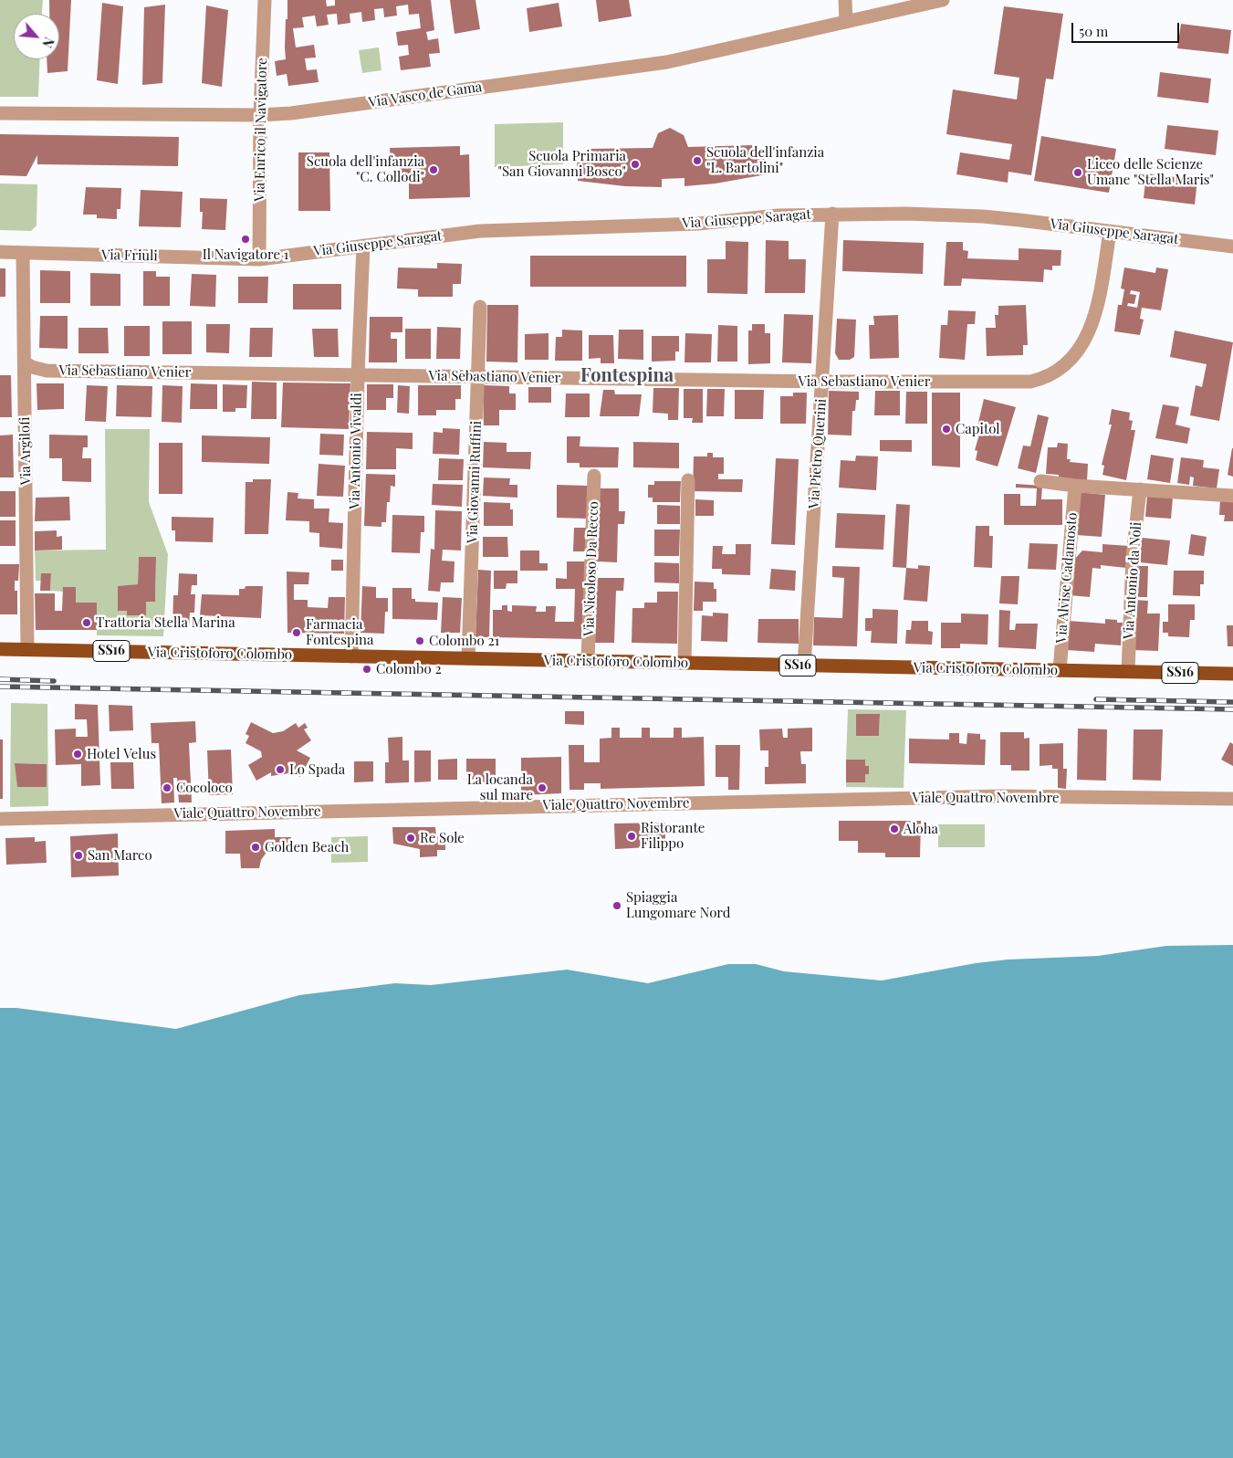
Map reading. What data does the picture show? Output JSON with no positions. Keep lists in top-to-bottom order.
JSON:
{
  "streets": {
    "main road": ["SS16", "Via Cristoforo Colombo"],
    "street": [
      "Via Vasco de Gama",
      "Via Enrico il Navigatore",
      "Via Giuseppe Saragat",
      "Via Friuli",
      "Via Sebastiano Venier",
      "Via Argilofi",
      "Via Antonio Vivaldi",
      "Via Pietro Querini",
      "Via Giovanni Ruffini",
      "Via Nicoloso Da Recco",
      "Via Alvise Cadamosto",
      "Via Antonio da Noli",
      "Viale Quattro Novembre"
    ]
  },
  "crossings": [
    ["Via Vasco de Gama", "Via Enrico il Navigatore"],
    ["Via Enrico il Navigatore", "Via Giuseppe Saragat"],
    ["Via Enrico il Navigatore", "Via Friuli"],
    ["Via Giuseppe Saragat", "Via Friuli"],
    ["Via Giuseppe Saragat", "Via Sebastiano Venier"],
    ["Via Giuseppe Saragat", "Via Antonio Vivaldi"],
    ["Via Giuseppe Saragat", "Via Pietro Querini"],
    ["Via Friuli", "Via Argilofi"],
    ["Via Sebastiano Venier", "Via Argilofi"],
    ["Via Sebastiano Venier", "Via Antonio Vivaldi"],
    ["Via Sebastiano Venier", "Via Pietro Querini"],
    ["Via Sebastiano Venier", "Via Giovanni Ruffini"],
    ["Via Argilofi", "Via Cristoforo Colombo"],
    ["Via Antonio Vivaldi", "Via Cristoforo Colombo"],
    ["Via Pietro Querini", "Via Cristoforo Colombo"],
    ["Via Giovanni Ruffini", "Via Cristoforo Colombo"],
    ["Via Nicoloso Da Recco", "Via Cristoforo Colombo"],
    ["Via Alvise Cadamosto", "Via Cristoforo Colombo"],
    ["Via Antonio da Noli", "Via Cristoforo Colombo"]
  ],
  "districts": ["Fontespina"],
  "places": [
    "Scuola dell'infanzia \"L. Bartolini\"",
    "Scuola Primaria \"San Giovanni Bosco\"",
    "Scuola dell'infanzia \"C. Collodi\"",
    "Liceo delle Scienze Umane \"Stella Maris\"",
    "Il Navigatore 1",
    "Capitol",
    "Trattoria Stella Marina",
    "Farmacia Fontespina",
    "Colombo 21",
    "Colombo 2",
    "Hotel Velus",
    "Lo Spada",
    "Cocoloco",
    "La locanda sul mare",
    "Aloha",
    "Ristorante Filippo",
    "Re Sole",
    "Golden Beach",
    "San Marco",
    "Spiaggia Lungomare Nord"
  ],
  "scale_bar": "50 m",
  "north": "bottom right"
}
